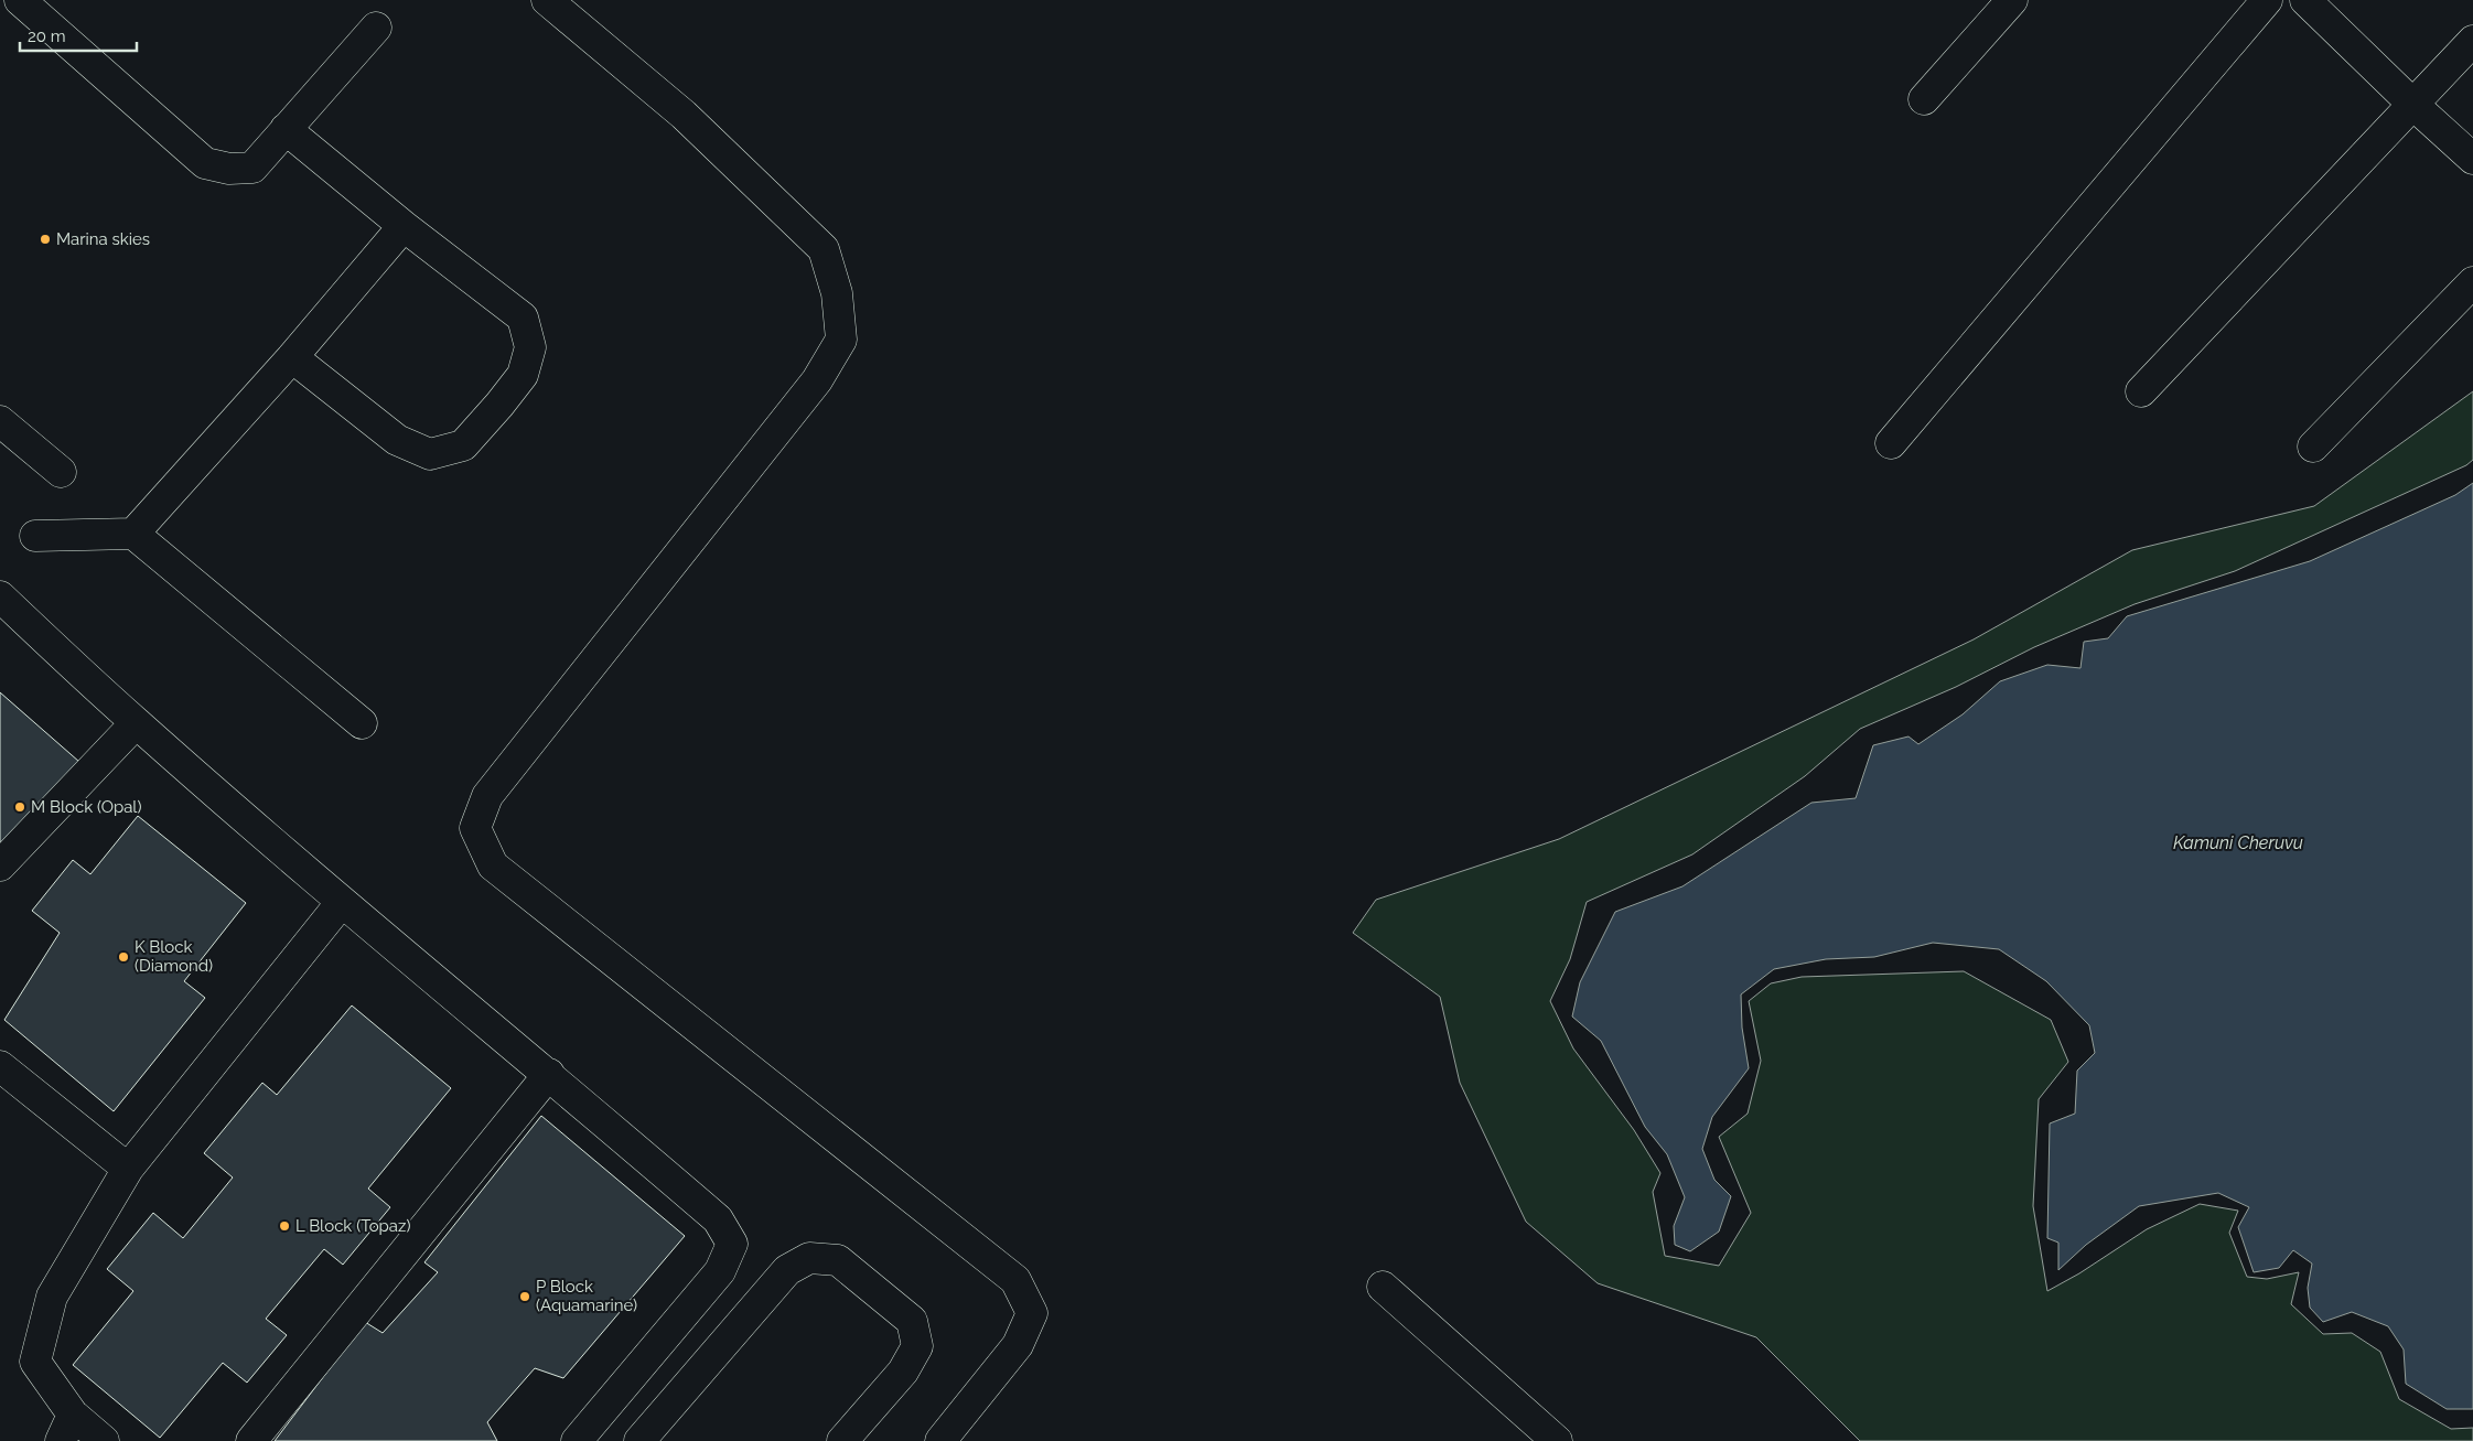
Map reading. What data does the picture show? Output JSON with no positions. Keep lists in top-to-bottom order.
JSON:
{
  "water": ["Kamuni Cheruvu"],
  "places": [
    "Marina skies",
    "M Block (Opal)",
    "K Block (Diamond)",
    "L Block (Topaz)",
    "P Block (Aquamarine)"
  ],
  "scale_bar": "20 m"
}
